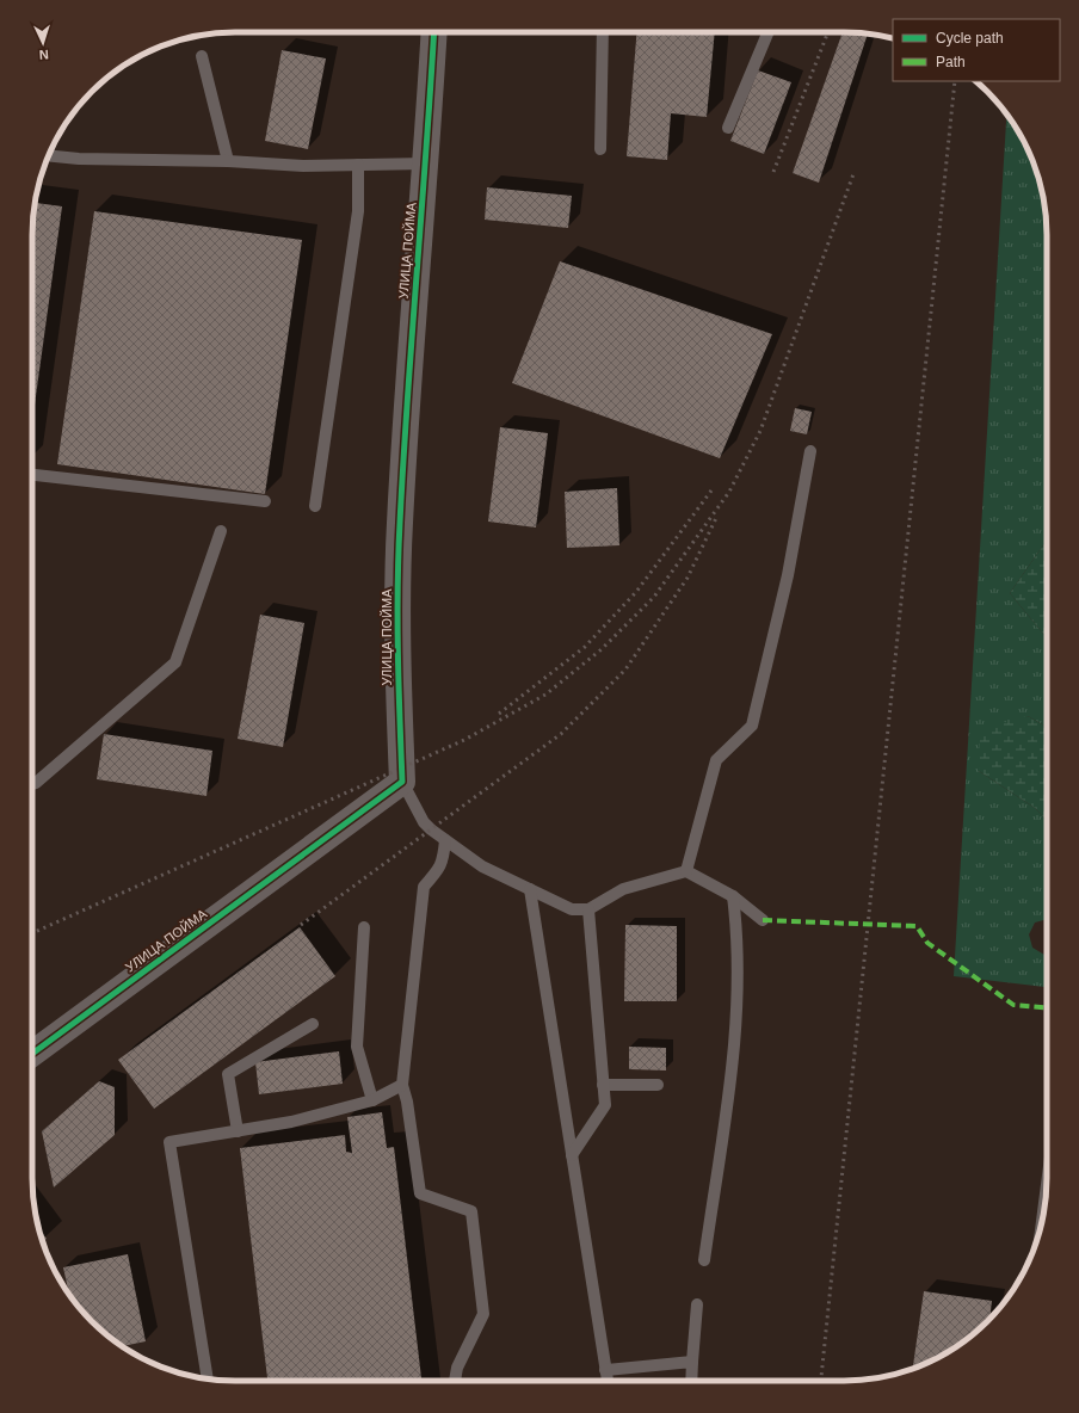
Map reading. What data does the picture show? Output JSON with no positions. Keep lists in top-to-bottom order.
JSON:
{
  "streets": {
    "street": ["УЛИЦА ПОЙМА"]
  },
  "legend": ["Cycle path", "Path"],
  "north": "bottom"
}
